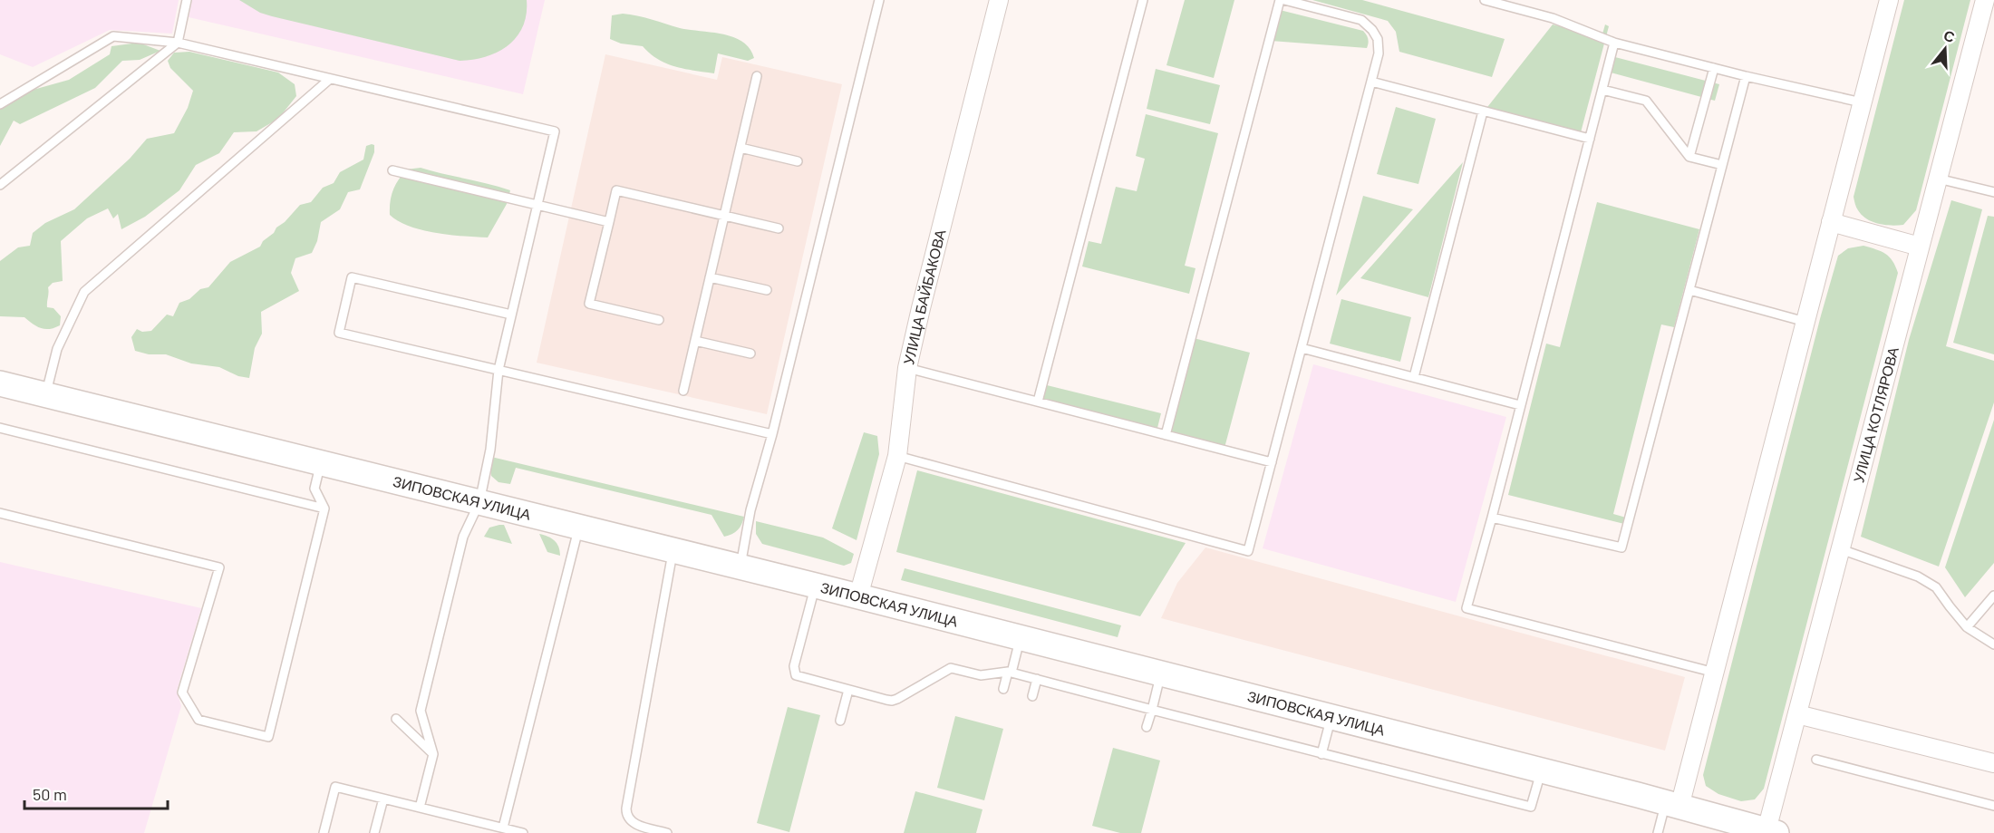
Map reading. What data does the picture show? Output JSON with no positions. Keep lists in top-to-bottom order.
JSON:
{
  "streets": {
    "street": ["УЛИЦА БАЙБАКОВА", "УЛИЦА КОТЛЯРОВА", "ЗИПОВСКАЯ УЛИЦА"]
  },
  "crossings": [
    ["УЛИЦА БАЙБАКОВА", "ЗИПОВСКАЯ УЛИЦА"],
    ["УЛИЦА КОТЛЯРОВА", "ЗИПОВСКАЯ УЛИЦА"]
  ],
  "scale_bar": "50 m",
  "north": "top"
}
